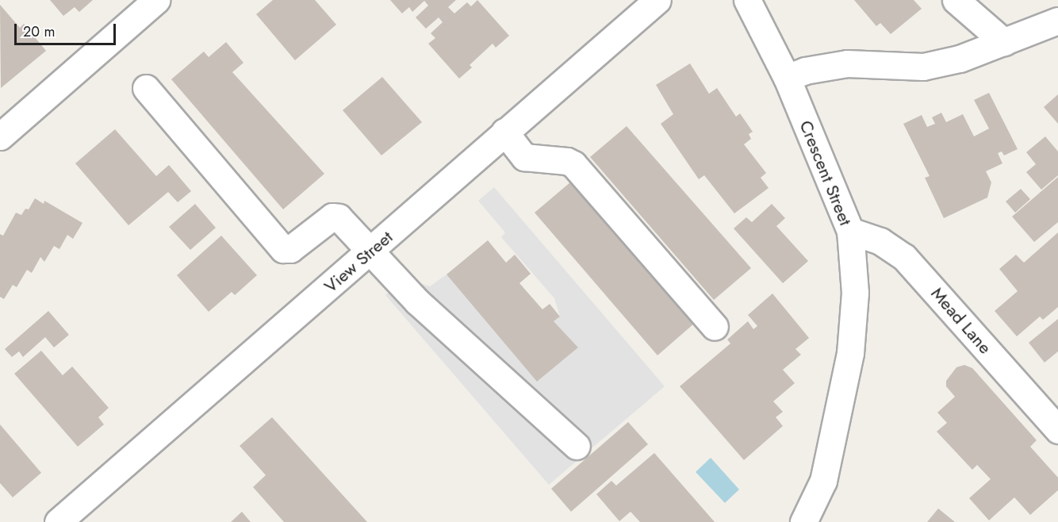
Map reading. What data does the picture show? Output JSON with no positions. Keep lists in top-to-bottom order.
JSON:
{
  "streets": {
    "street": ["Crescent Street", "View Street", "Mead Lane"]
  },
  "crossings": [
    ["Crescent Street", "Mead Lane"]
  ],
  "scale_bar": "20 m"
}
